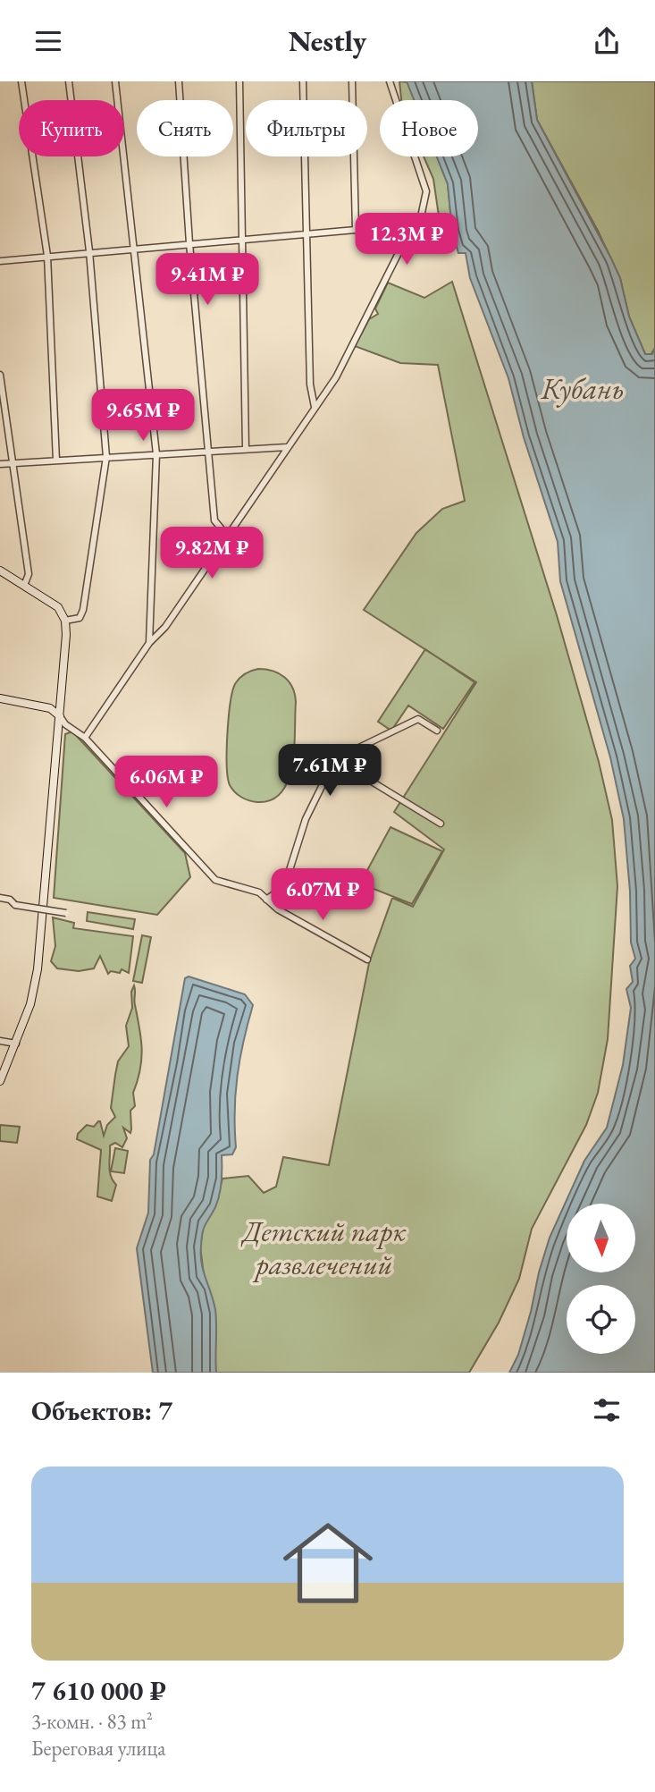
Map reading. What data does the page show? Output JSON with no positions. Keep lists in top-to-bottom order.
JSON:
{
  "water": ["Кубань"],
  "parks": ["Детский парк развлечений"],
  "north": "bottom",
  "page": {
    "header": "Nestly",
    "chip": [
      "Купить",
      "Снять",
      "Фильтры",
      "Новое"
    ],
    "price": [
      "12.3M ₽",
      "9.41M ₽",
      "9.65M ₽",
      "9.82M ₽",
      "7.61M ₽",
      "6.06M ₽",
      "6.07M ₽"
    ],
    "heading": "Объектов: 7",
    "list": [
      {
        "name": "7 610 000 ₽",
        "note": "3-комн. · 83 m² · Береговая улица"
      }
    ]
  }
}
